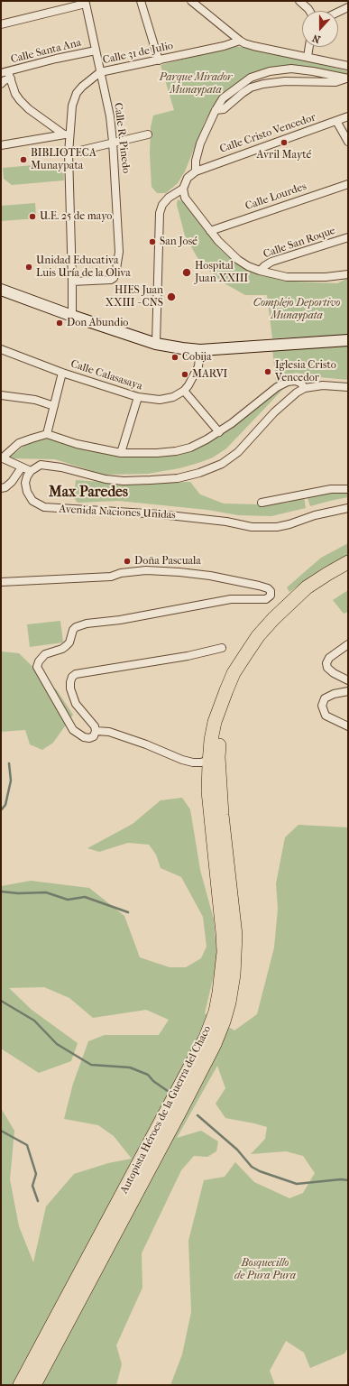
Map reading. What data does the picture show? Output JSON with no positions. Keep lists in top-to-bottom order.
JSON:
{
  "streets": {
    "highway": ["Autopista Héroes de la Guerra del Chaco"],
    "street": [
      "Calle Santa Ana",
      "Calle 31 de Julio",
      "Calle Cristo Vencedor",
      "Calle R. Pinedo",
      "Calle Lourdes",
      "Calle San Roque",
      "Calle Calasasaya",
      "Avenida Naciones Unidas"
    ]
  },
  "crossings": [
    ["Calle Santa Ana", "Calle R. Pinedo"],
    ["Calle 31 de Julio", "Calle R. Pinedo"]
  ],
  "districts": ["Max Paredes"],
  "parks": ["Parque Mirador Munaypata", "Complejo Deportivo Munaypata", "Bosquecillo de Pura Pura"],
  "places": [
    "Avril Mayté",
    "BIBLIOTECA Munaypata",
    "U.E. 25 de mayo",
    "San José",
    "Unidad Educativa Luis Uría de la Oliva",
    "Hospital Juan XXIII",
    "HIES Juan XXIII - CNS",
    "Don Abundio",
    "Cobija",
    "Iglesia Cristo Vencedor",
    "MARVI",
    "Doña Pascuala"
  ],
  "north": "bottom"
}
